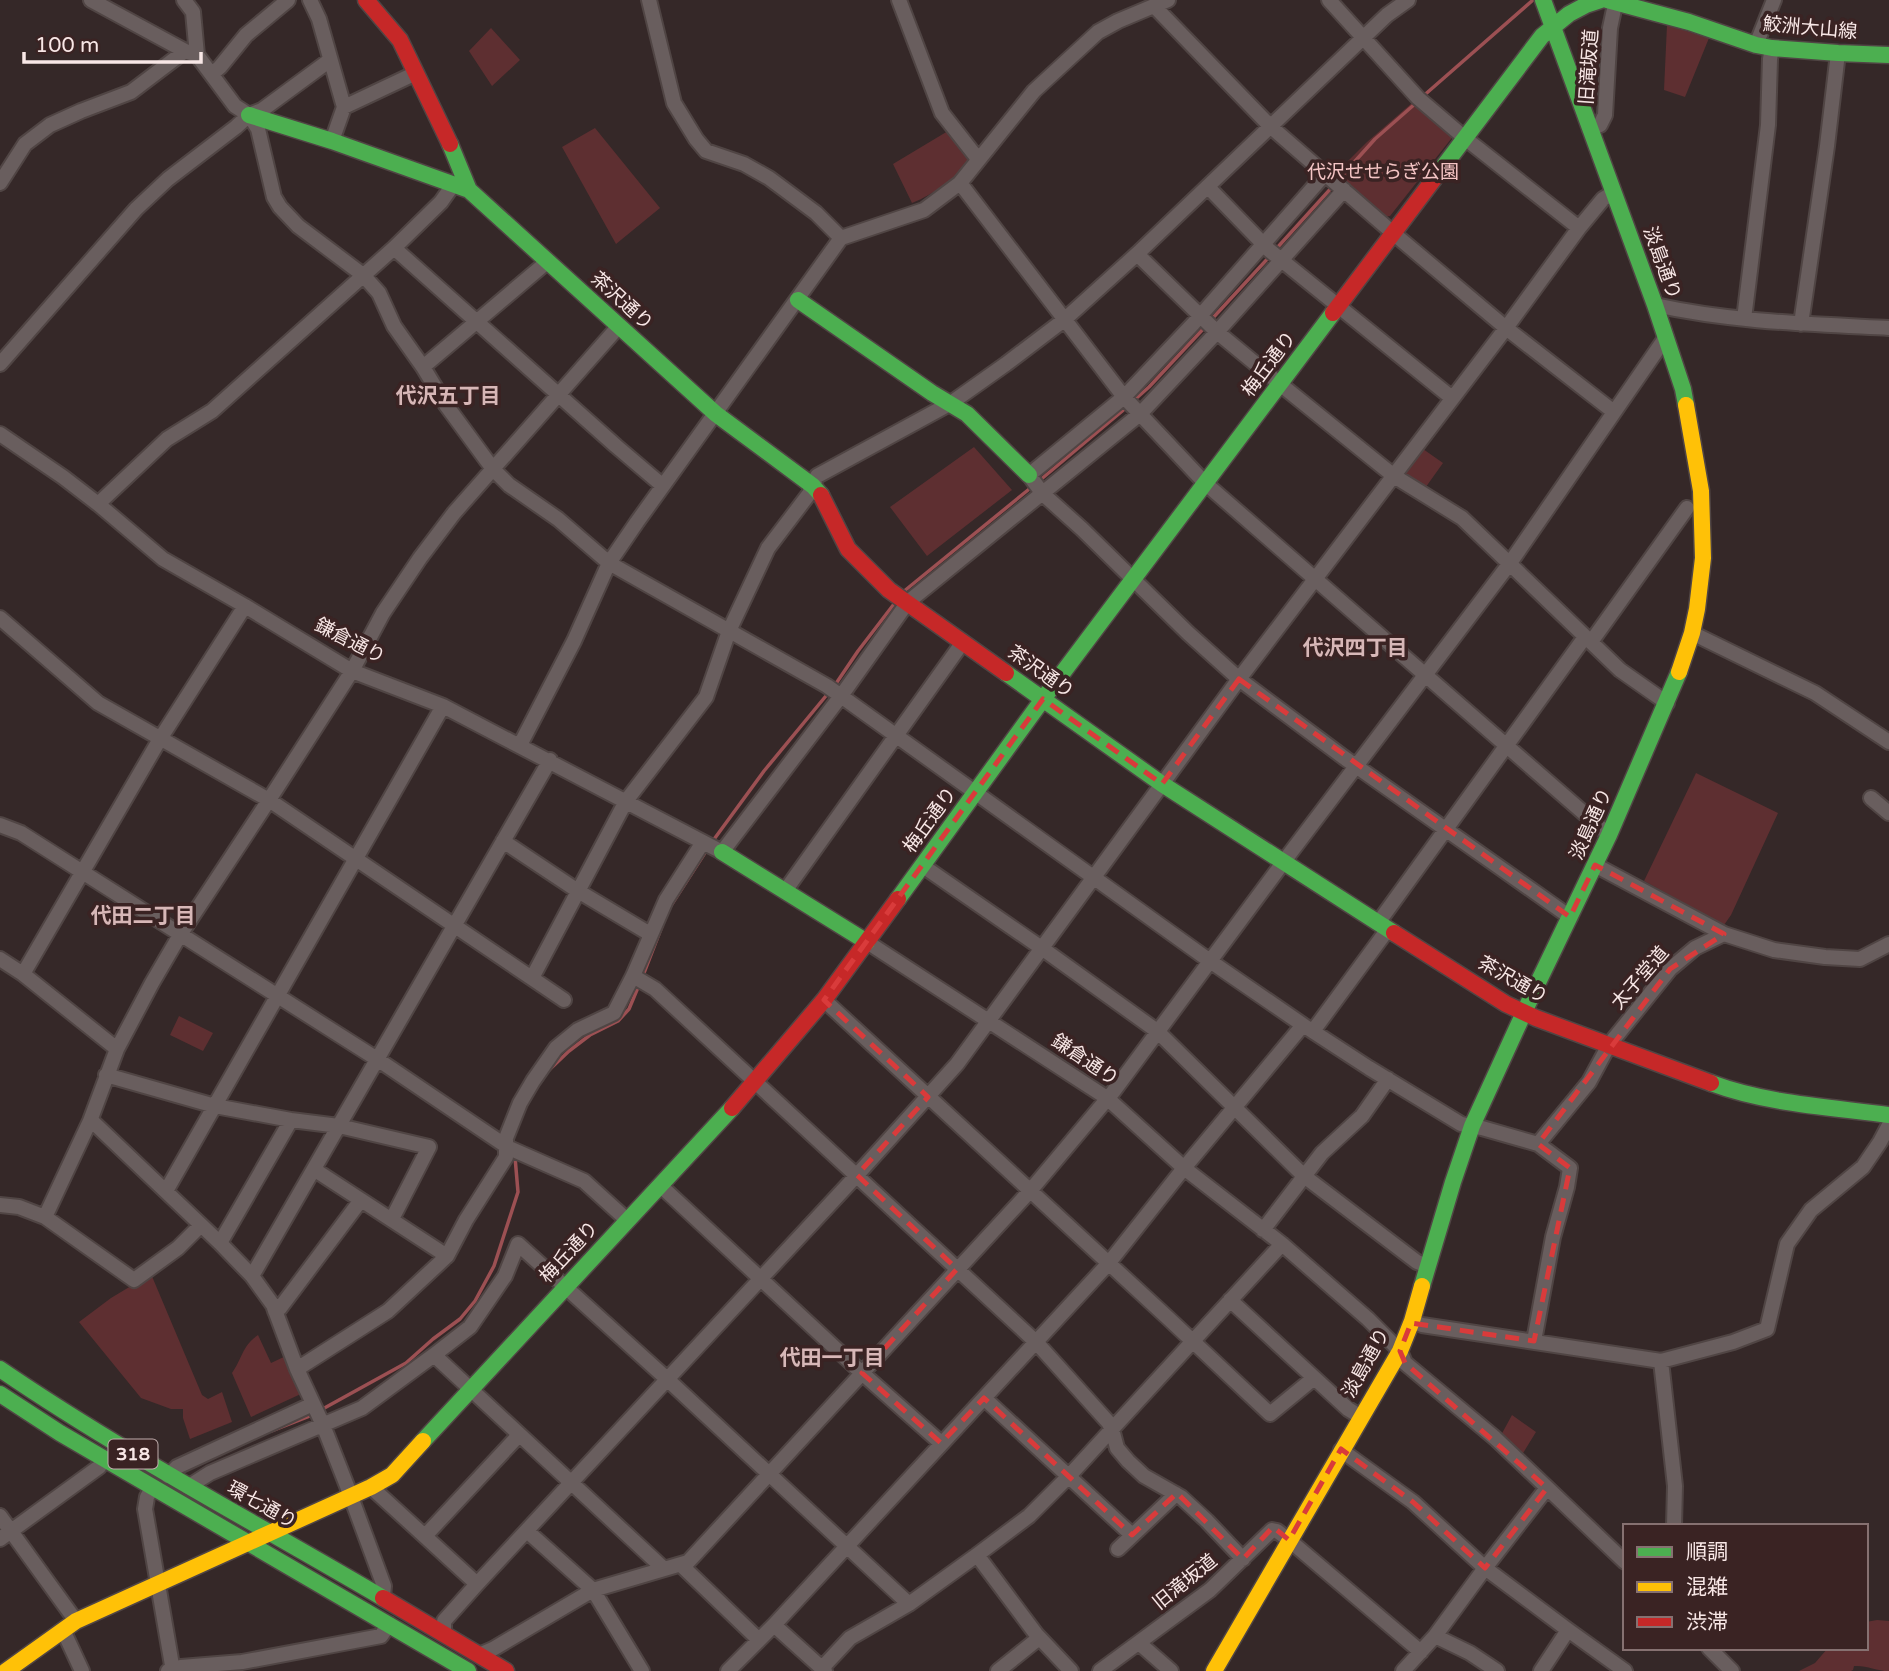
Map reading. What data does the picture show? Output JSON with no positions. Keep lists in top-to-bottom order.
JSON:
{
  "streets": {
    "street": [
      "鮫洲大山線",
      "旧滝坂道",
      "淡島通り",
      "茶沢通り",
      "梅丘通り",
      "鎌倉通り",
      "太子堂道",
      "318",
      "環七通り"
    ]
  },
  "crossings": [
    ["鮫洲大山線", "旧滝坂道"],
    ["旧滝坂道", "淡島通り"],
    ["淡島通り", "茶沢通り"],
    ["淡島通り", "梅丘通り"],
    ["淡島通り", "鎌倉通り"],
    ["茶沢通り", "梅丘通り"],
    ["茶沢通り", "太子堂道"],
    ["梅丘通り", "鎌倉通り"],
    ["梅丘通り", "環七通り"]
  ],
  "districts": [
    "代沢五丁目",
    "代沢四丁目",
    "代田二丁目",
    "代田一丁目"
  ],
  "parks": ["代沢せせらぎ公園"],
  "legend": ["順調", "混雑", "渋滞"],
  "scale_bar": "100 m"
}
